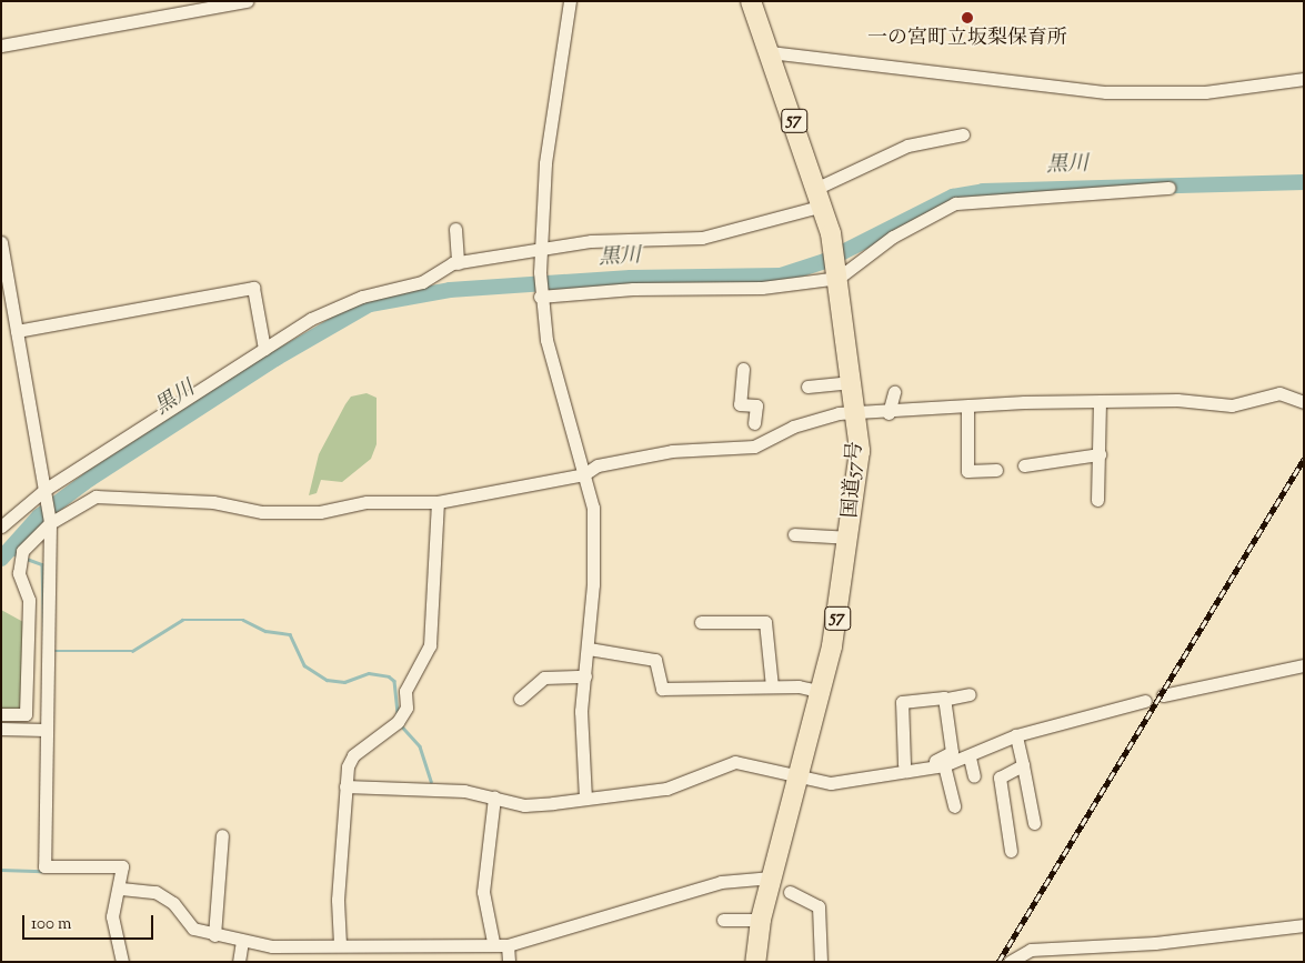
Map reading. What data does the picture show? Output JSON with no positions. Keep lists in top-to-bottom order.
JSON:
{
  "streets": {
    "highway": ["57", "国道57号"]
  },
  "water": ["黒川"],
  "places": ["一の宮町立坂梨保育所"],
  "scale_bar": "100 m"
}
